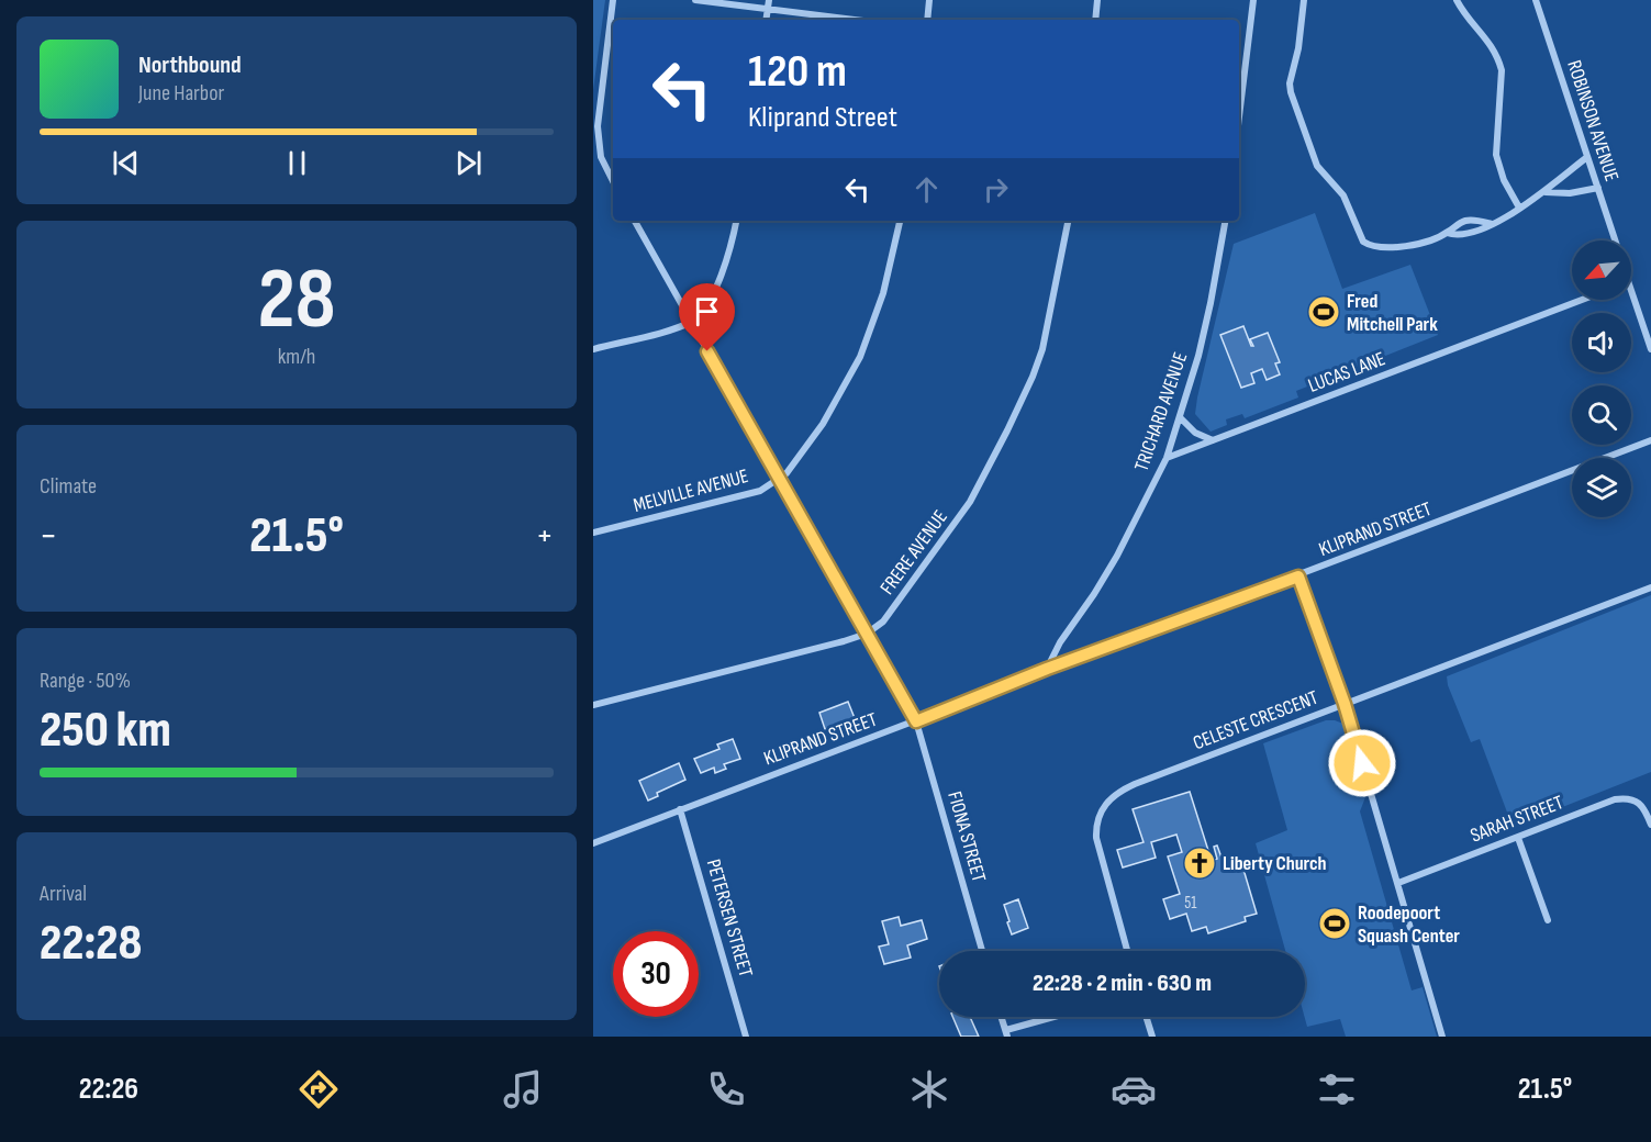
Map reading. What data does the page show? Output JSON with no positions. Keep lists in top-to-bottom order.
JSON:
{
  "streets": {
    "street": [
      "ROBINSON AVENUE",
      "LUCAS LANE",
      "TRICHARD AVENUE",
      "MELVILLE AVENUE",
      "KLIPRAND STREET",
      "FRERE AVENUE",
      "CELESTE CRESCENT",
      "SARAH STREET",
      "FIONA STREET",
      "PETERSEN STREET"
    ]
  },
  "crossings": [
    ["LUCAS LANE", "TRICHARD AVENUE"],
    ["TRICHARD AVENUE", "KLIPRAND STREET"],
    ["MELVILLE AVENUE", "FIONA STREET"],
    ["KLIPRAND STREET", "FIONA STREET"],
    ["KLIPRAND STREET", "PETERSEN STREET"],
    ["FRERE AVENUE", "FIONA STREET"]
  ],
  "places": {
    "sports": ["Fred Mitchell Park", "Roodepoort Squash Center"],
    "church": ["Liberty Church"]
  },
  "house_numbers": ["51"],
  "north": "bottom left",
  "page": {
    "turn": ["120 m", "Kliprand Street"],
    "song": ["Northbound", "June Harbor"],
    "tile": [
      ["28", "km/h"],
      "Climate",
      ["Range · 50%", "250 km"],
      ["Arrival", "22:28"]
    ],
    "heat": ["−", "21.5°", "+"],
    "limit": "30",
    "trip": "22:28 · 2 min · 630 m",
    "tabs": ["22:26", "21.5°"]
  }
}
